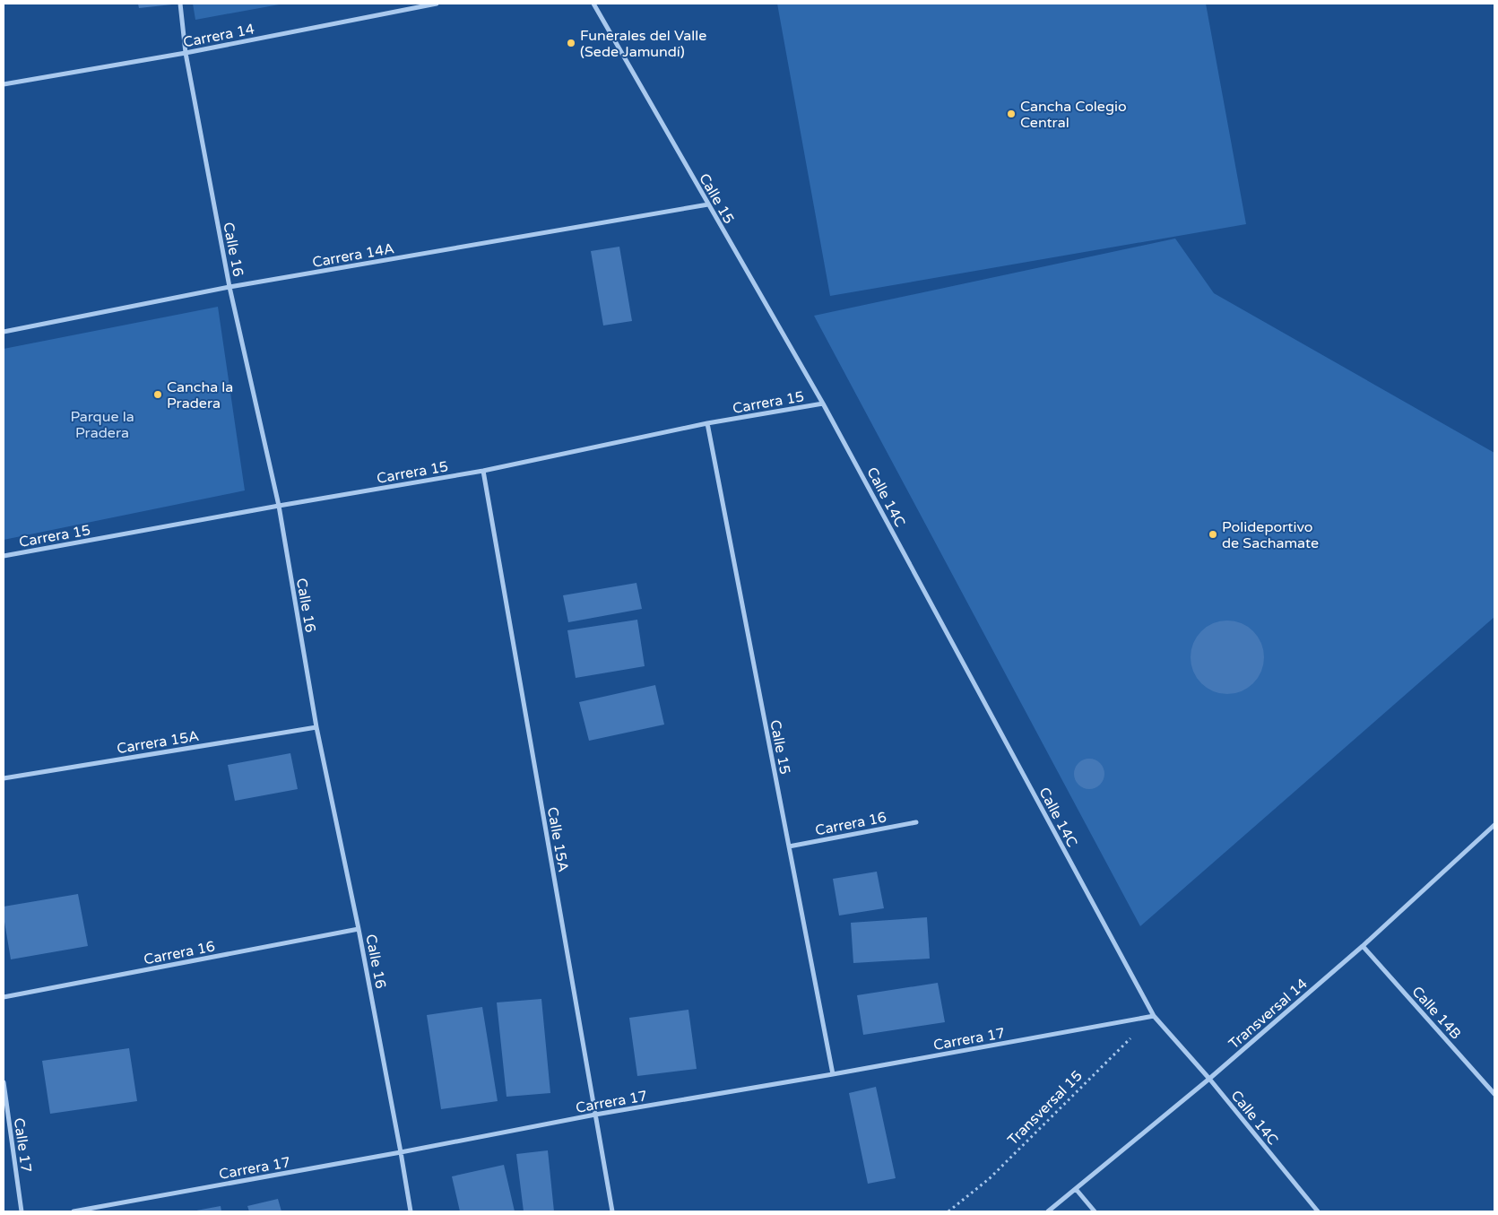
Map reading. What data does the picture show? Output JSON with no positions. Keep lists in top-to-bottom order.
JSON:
{
  "streets": {
    "street": [
      "Carrera 14",
      "Calle 15",
      "Calle 16",
      "Carrera 14A",
      "Carrera 15",
      "Calle 14C",
      "Carrera 15A",
      "Carrera 16",
      "Calle 15A",
      "Calle 14B",
      "Transversal 14",
      "Carrera 17",
      "Calle 17"
    ],
    "path": ["Transversal 15"]
  },
  "crossings": [
    ["Carrera 14", "Calle 16"],
    ["Calle 15", "Carrera 14A"],
    ["Calle 15", "Carrera 15"],
    ["Calle 15", "Calle 14C"],
    ["Calle 15", "Carrera 16"],
    ["Calle 15", "Carrera 17"],
    ["Calle 16", "Carrera 14A"],
    ["Calle 16", "Carrera 15"],
    ["Calle 16", "Carrera 15A"],
    ["Calle 16", "Carrera 16"],
    ["Calle 16", "Carrera 17"],
    ["Carrera 15", "Calle 14C"],
    ["Carrera 15", "Calle 15A"],
    ["Calle 14C", "Transversal 14"],
    ["Calle 14C", "Carrera 17"],
    ["Calle 14C", "Transversal 15"],
    ["Calle 15A", "Carrera 17"],
    ["Calle 14B", "Transversal 14"],
    ["Carrera 17", "Transversal 15"]
  ],
  "parks": ["Parque la Pradera"],
  "places": [
    "Funerales del Valle (Sede Jamundí)",
    "Cancha Colegio Central",
    "Cancha la Pradera",
    "Polideportivo de Sachamate"
  ]
}
